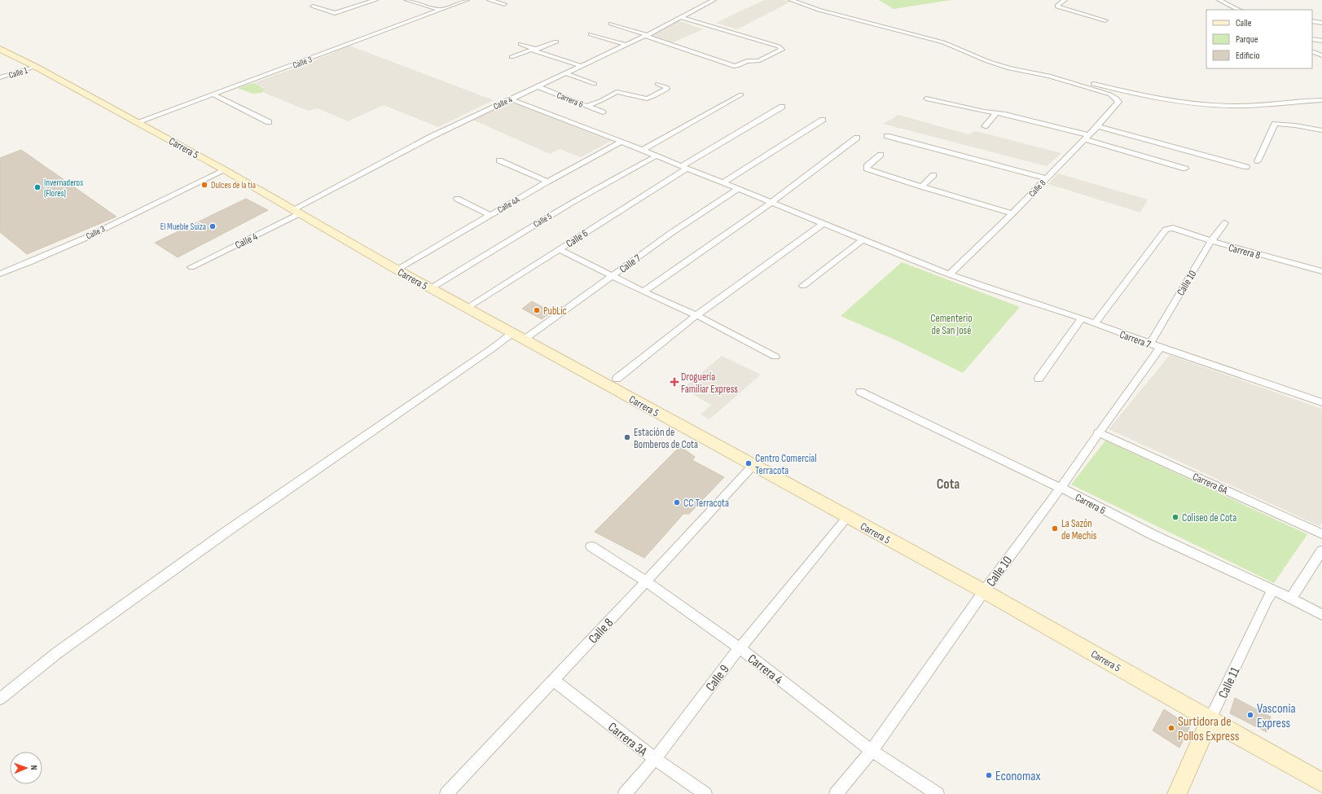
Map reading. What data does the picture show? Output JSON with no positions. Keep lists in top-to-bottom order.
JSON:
{
  "streets": {
    "main road": ["Carrera 5", "Calle 11"],
    "street": [
      "Calle 3",
      "Calle 1",
      "Carrera 6",
      "Calle 4",
      "Calle 8",
      "Calle 4A",
      "Calle 5",
      "Calle 6",
      "Carrera 8",
      "Calle 7",
      "Calle 10",
      "Carrera 7",
      "Carrera 6A",
      "Carrera 4",
      "Calle 9",
      "Carrera 3A"
    ]
  },
  "crossings": [
    ["Calle 3", "Carrera 5"],
    ["Calle 1", "Carrera 5"],
    ["Carrera 6", "Calle 4"],
    ["Carrera 6", "Calle 10"],
    ["Carrera 6", "Calle 11"],
    ["Calle 4", "Carrera 5"],
    ["Calle 4", "Carrera 7"],
    ["Carrera 5", "Calle 8"],
    ["Carrera 5", "Calle 4A"],
    ["Carrera 5", "Calle 5"],
    ["Carrera 5", "Calle 6"],
    ["Carrera 5", "Calle 7"],
    ["Carrera 5", "Calle 10"],
    ["Carrera 5", "Calle 9"],
    ["Carrera 5", "Calle 11"],
    ["Calle 8", "Carrera 7"],
    ["Calle 8", "Carrera 4"],
    ["Calle 8", "Carrera 3A"],
    ["Calle 4A", "Carrera 7"],
    ["Calle 5", "Carrera 7"],
    ["Calle 6", "Carrera 7"],
    ["Carrera 8", "Calle 10"],
    ["Carrera 8", "Carrera 7"],
    ["Calle 7", "Carrera 7"],
    ["Calle 10", "Carrera 7"],
    ["Calle 10", "Carrera 6A"],
    ["Calle 10", "Carrera 4"],
    ["Carrera 4", "Calle 9"],
    ["Calle 9", "Carrera 3A"]
  ],
  "districts": ["Cota"],
  "parks": ["Cementerio de San José"],
  "places": {
    "other": [
      "Dulces de la tía",
      "Invernaderos (Flores)",
      "El Mueble Suiza",
      "PubLic",
      "Estación de Bomberos de Cota",
      "Centro Comercial Terracota",
      "CC Terracota",
      "Coliseo de Cota",
      "La Sazón de Mechis",
      "Vasconia Express",
      "Surtidora de Pollos Express",
      "Economax"
    ],
    "health": ["Droguería Familiar Express"]
  },
  "legend": ["Calle", "Parque", "Edificio"],
  "north": "right"
}
